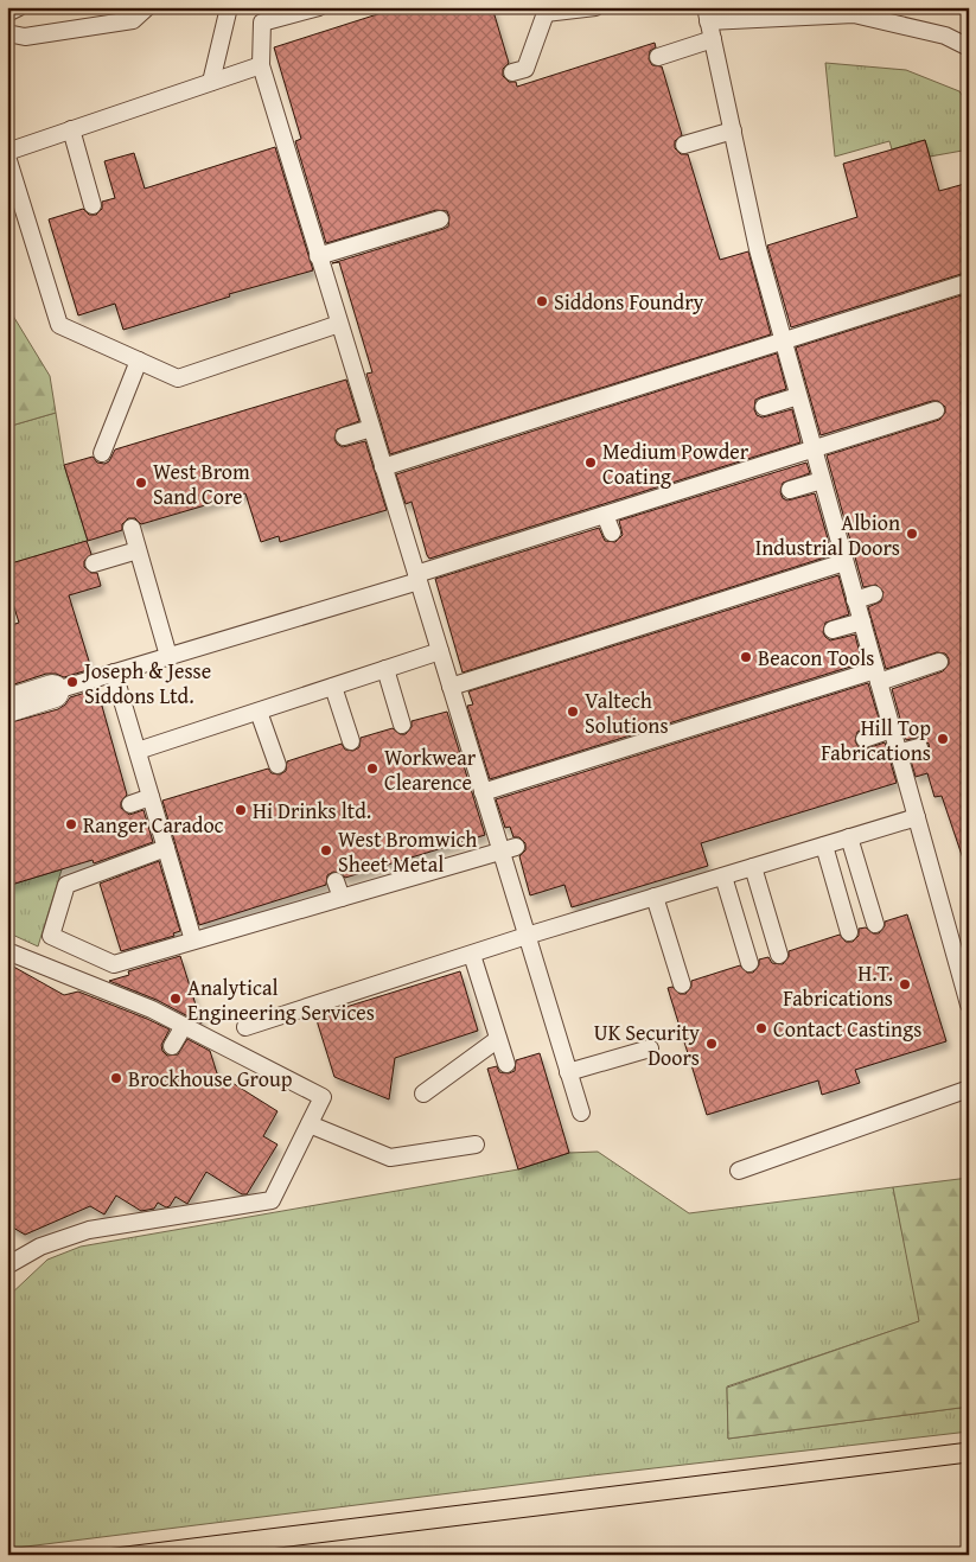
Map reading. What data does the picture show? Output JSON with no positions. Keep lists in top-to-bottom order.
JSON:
{
  "places": [
    "Siddons Foundry",
    "Medium Powder Coating",
    "West Brom Sand Core",
    "Albion Industrial Doors",
    "Beacon Tools",
    "Joseph & Jesse Siddons Ltd.",
    "Valtech Solutions",
    "Hill Top Fabrications",
    "Workwear Clearence",
    "Hi Drinks ltd.",
    "Ranger Caradoc",
    "West Bromwich Sheet Metal",
    "H.T. Fabrications",
    "Analytical Engineering Services",
    "Contact Castings",
    "UK Security Doors",
    "Brockhouse Group"
  ]
}
